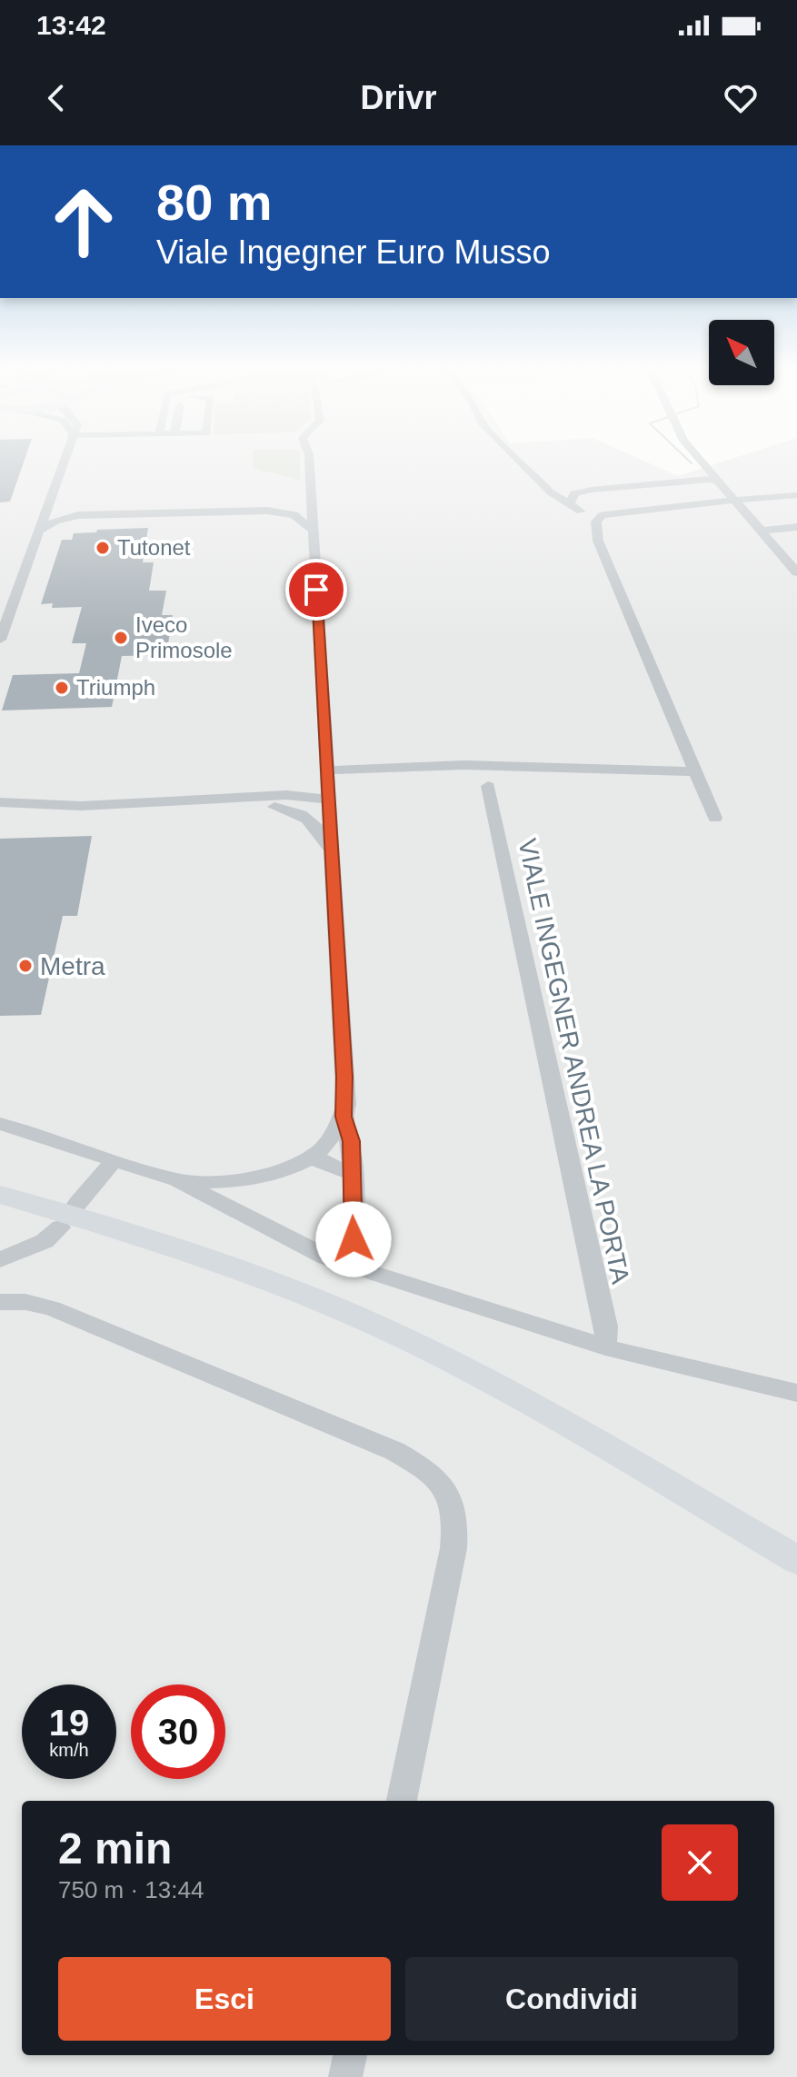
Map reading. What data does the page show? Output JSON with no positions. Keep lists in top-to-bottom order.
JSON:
{
  "streets": {
    "street": ["VIALE INGEGNER ANDREA LA PORTA"]
  },
  "places": [
    "Tutonet",
    "Iveco Primosole",
    "Triumph",
    "Metra"
  ],
  "north": "top left",
  "page": {
    "status": "13:42",
    "header": "Drivr",
    "turn": ["80 m", "Viale Ingegner Euro Musso"],
    "speed": "19 km/h",
    "limit": "30",
    "heading": ["2 min", "750 m · 13:44"],
    "buttons": ["Esci", "Condividi"]
  }
}
